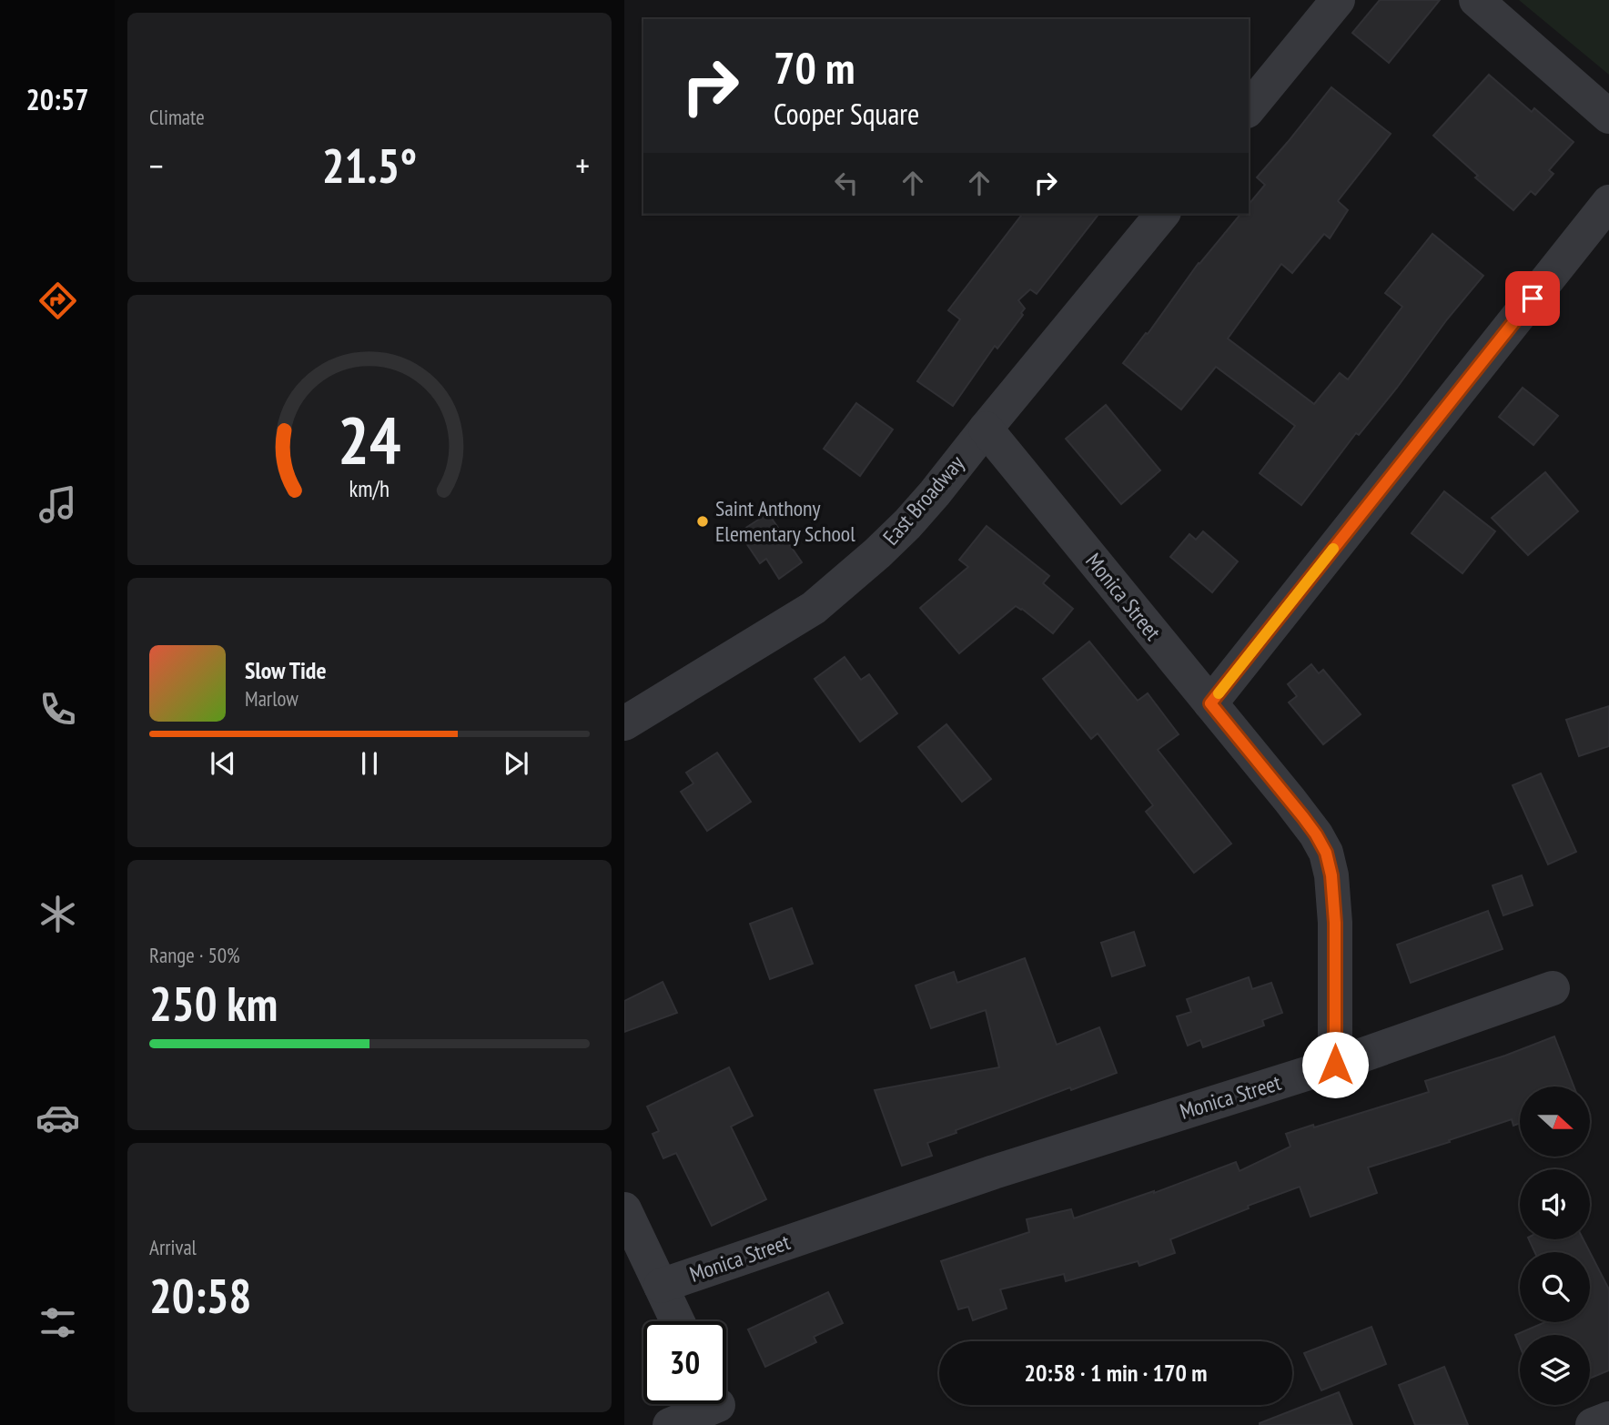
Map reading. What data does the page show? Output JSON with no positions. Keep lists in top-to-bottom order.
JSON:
{
  "streets": {
    "street": ["East Broadway", "Monica Street"]
  },
  "crossings": [
    ["East Broadway", "Monica Street"]
  ],
  "places": ["Saint Anthony Elementary School"],
  "north": "right",
  "page": {
    "tabs": "20:57",
    "tile": [
      "Climate",
      ["Range · 50%", "250 km"],
      ["Arrival", "20:58"]
    ],
    "turn": ["70 m", "Cooper Square"],
    "heat": ["−", "21.5°", "+"],
    "song": ["Slow Tide", "Marlow"],
    "limit": "30",
    "trip": "20:58 · 1 min · 170 m",
    "gauge": ["24", "km/h"]
  }
}
